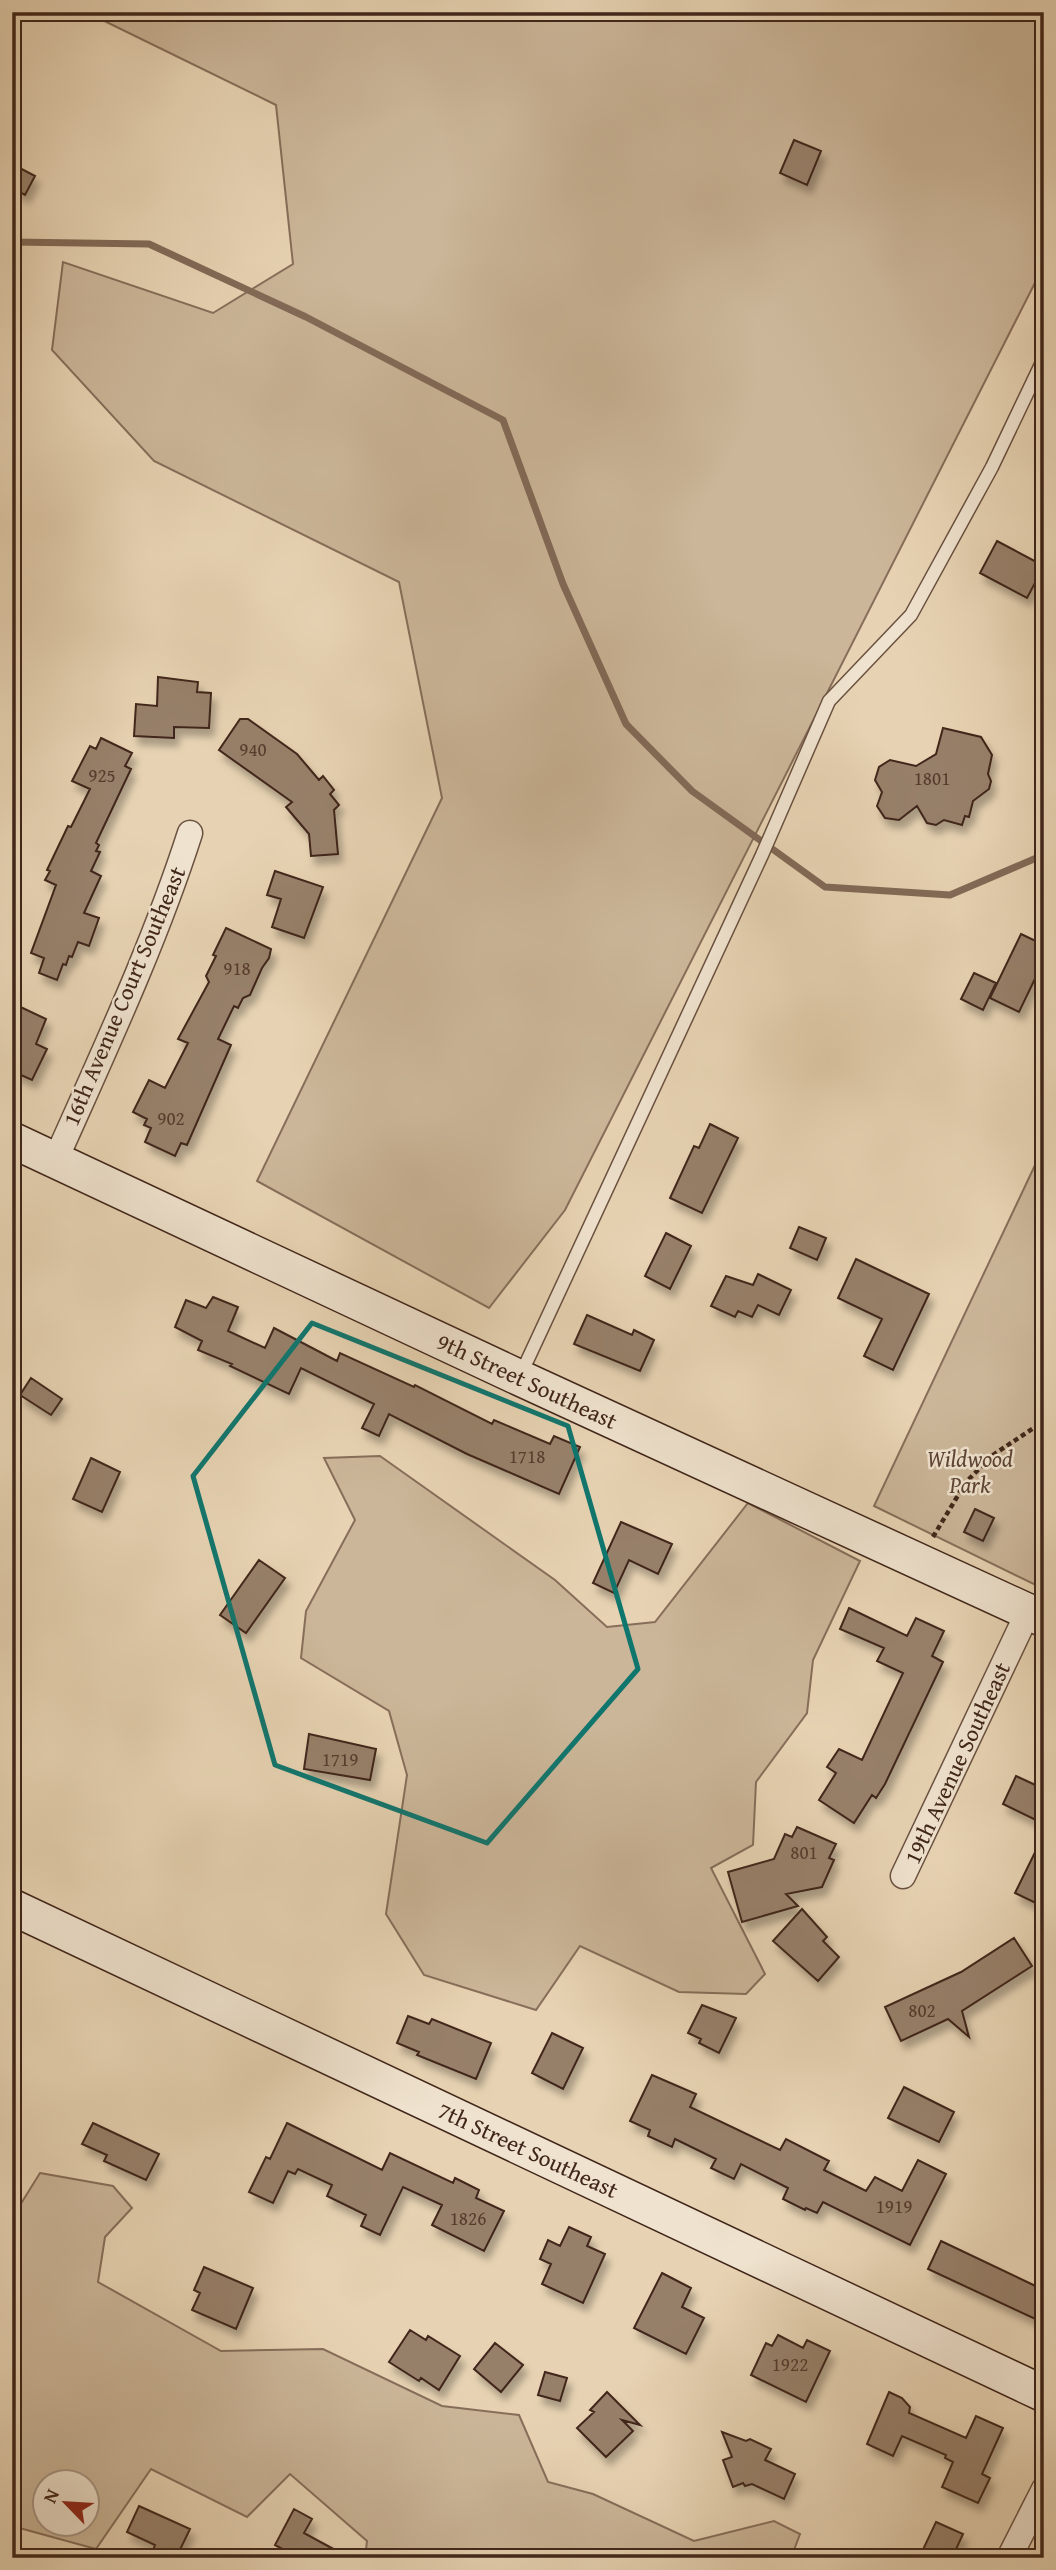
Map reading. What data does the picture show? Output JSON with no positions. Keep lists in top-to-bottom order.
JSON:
{
  "streets": {
    "street": [
      "16th Avenue Court Southeast",
      "9th Street Southeast",
      "19th Avenue Southeast",
      "7th Street Southeast"
    ]
  },
  "crossings": [
    ["16th Avenue Court Southeast", "9th Street Southeast"],
    ["9th Street Southeast", "19th Avenue Southeast"]
  ],
  "parks": ["Wildwood Park"],
  "house_numbers": [
    "940",
    "925",
    "1801",
    "918",
    "902",
    "1718",
    "1719",
    "801",
    "802",
    "1919",
    "1826",
    "1922"
  ],
  "north": "top left"
}
